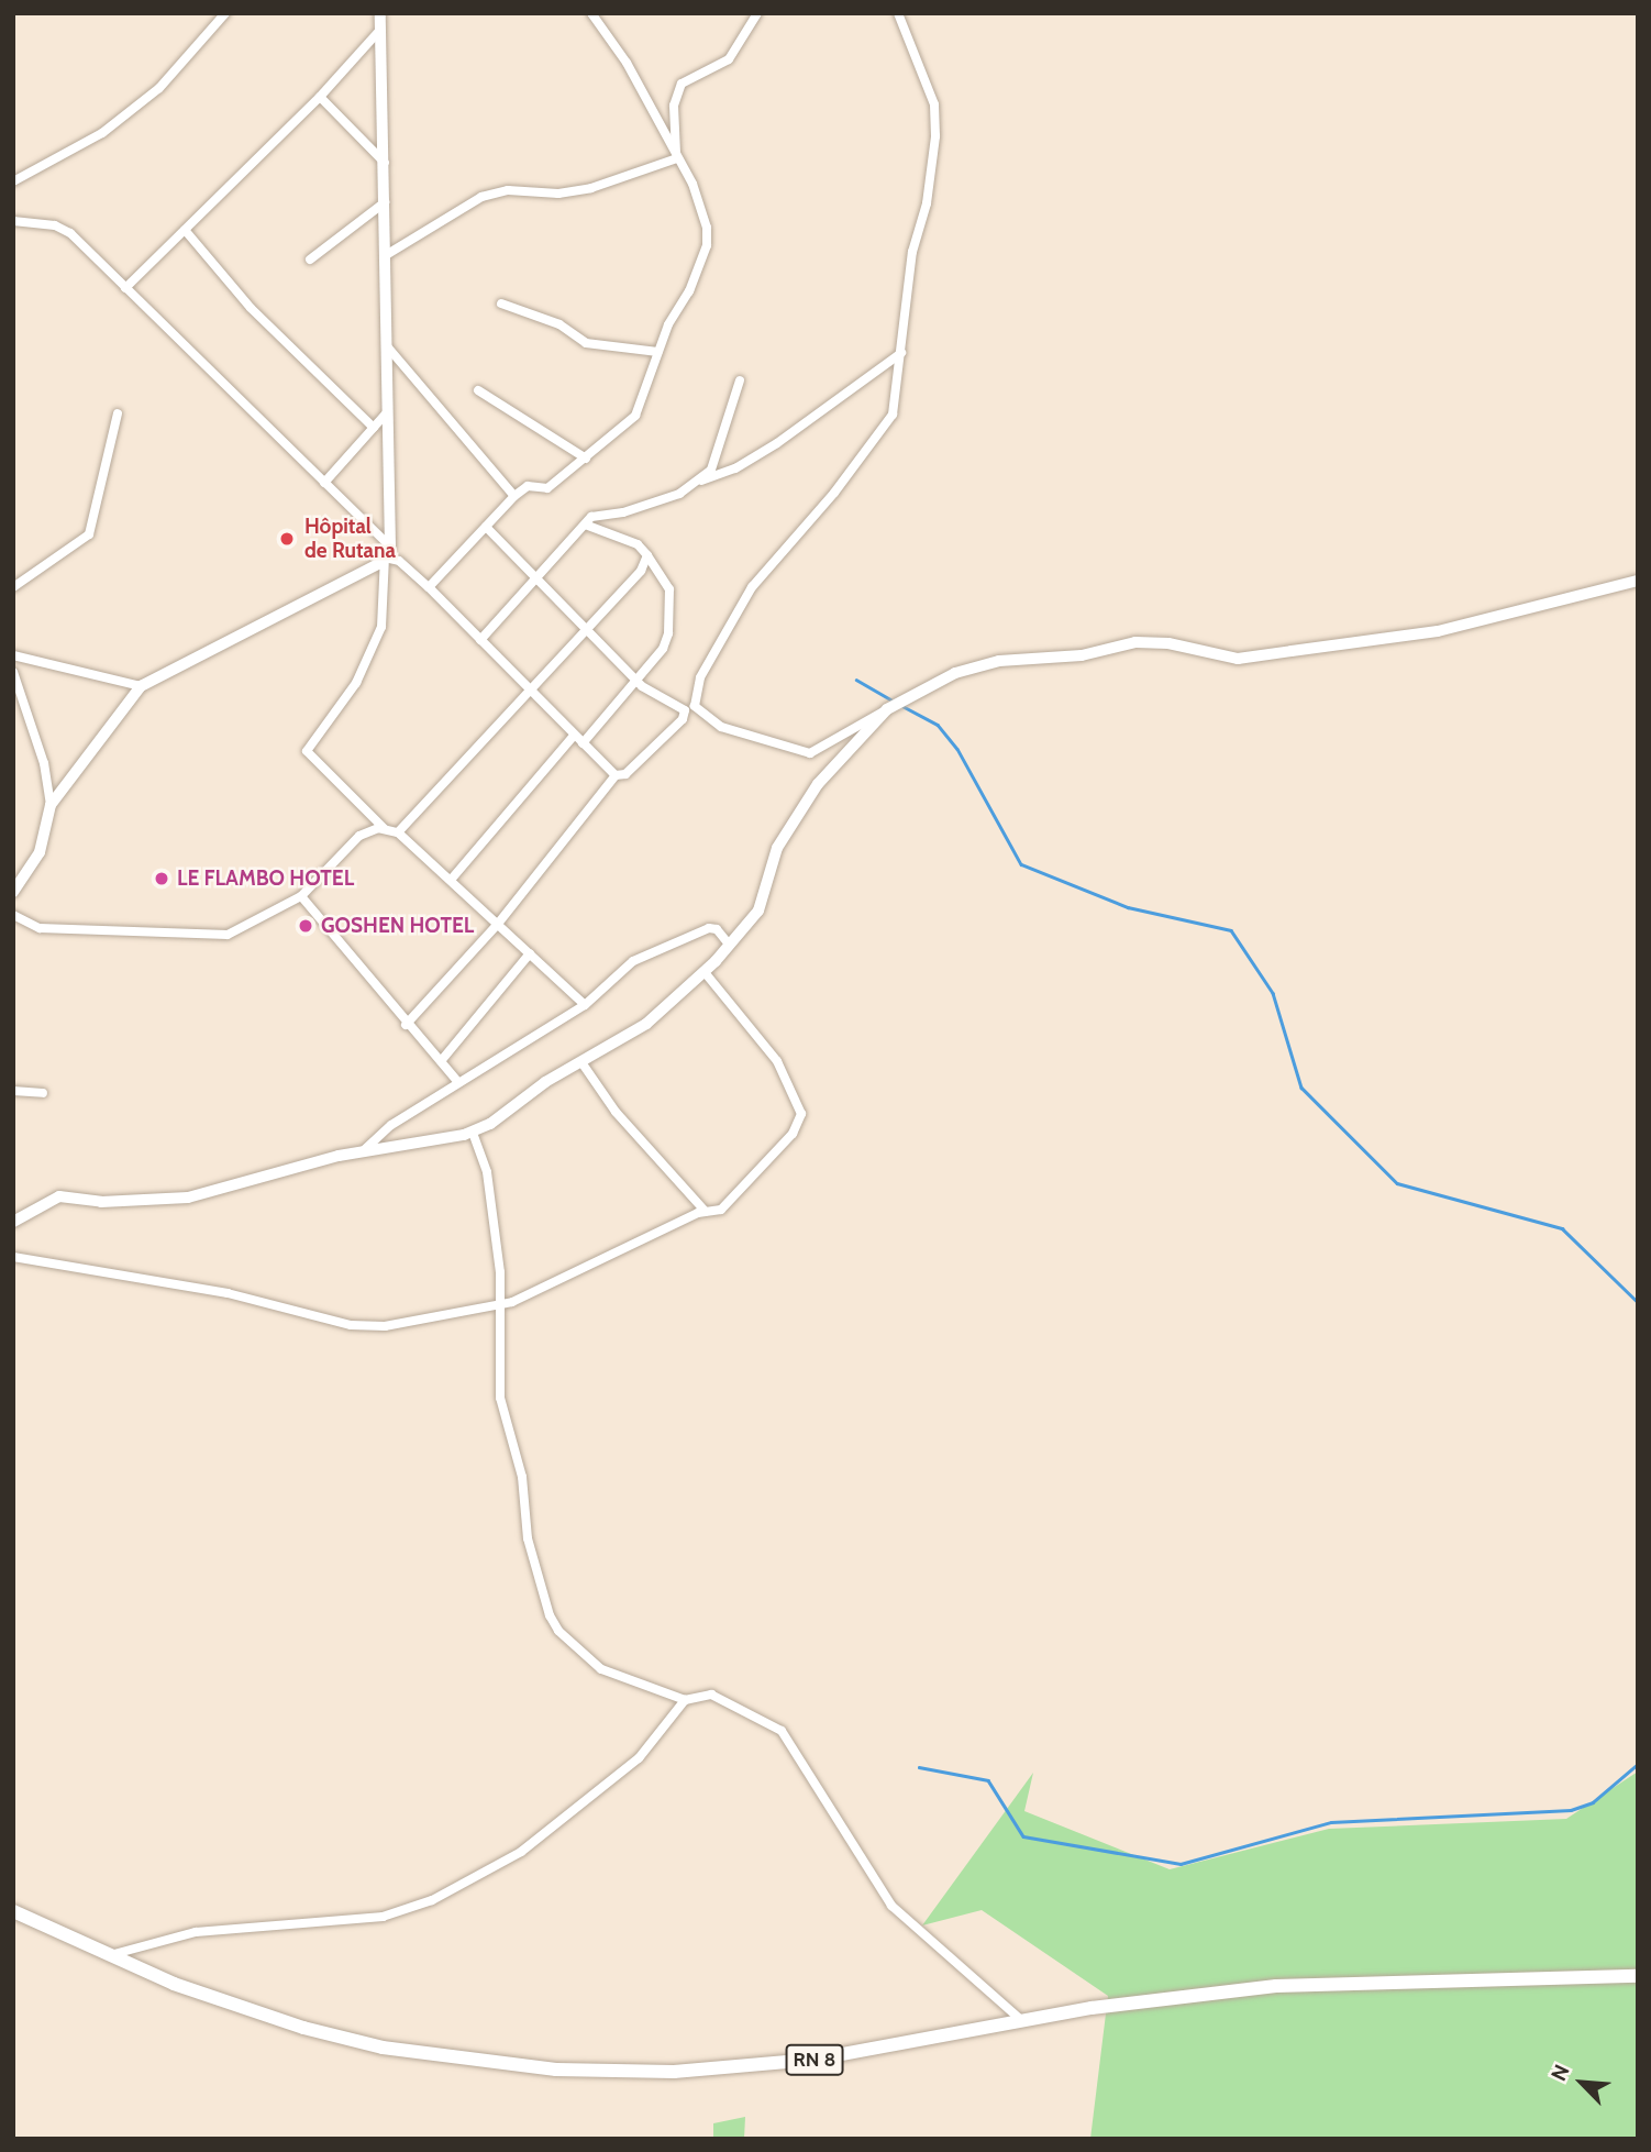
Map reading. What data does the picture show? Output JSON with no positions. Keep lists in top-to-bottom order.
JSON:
{
  "streets": {
    "main road": ["RN 8"]
  },
  "places": ["Hôpital de Rutana", "LE FLAMBO HOTEL", "GOSHEN HOTEL"],
  "north": "top left"
}
